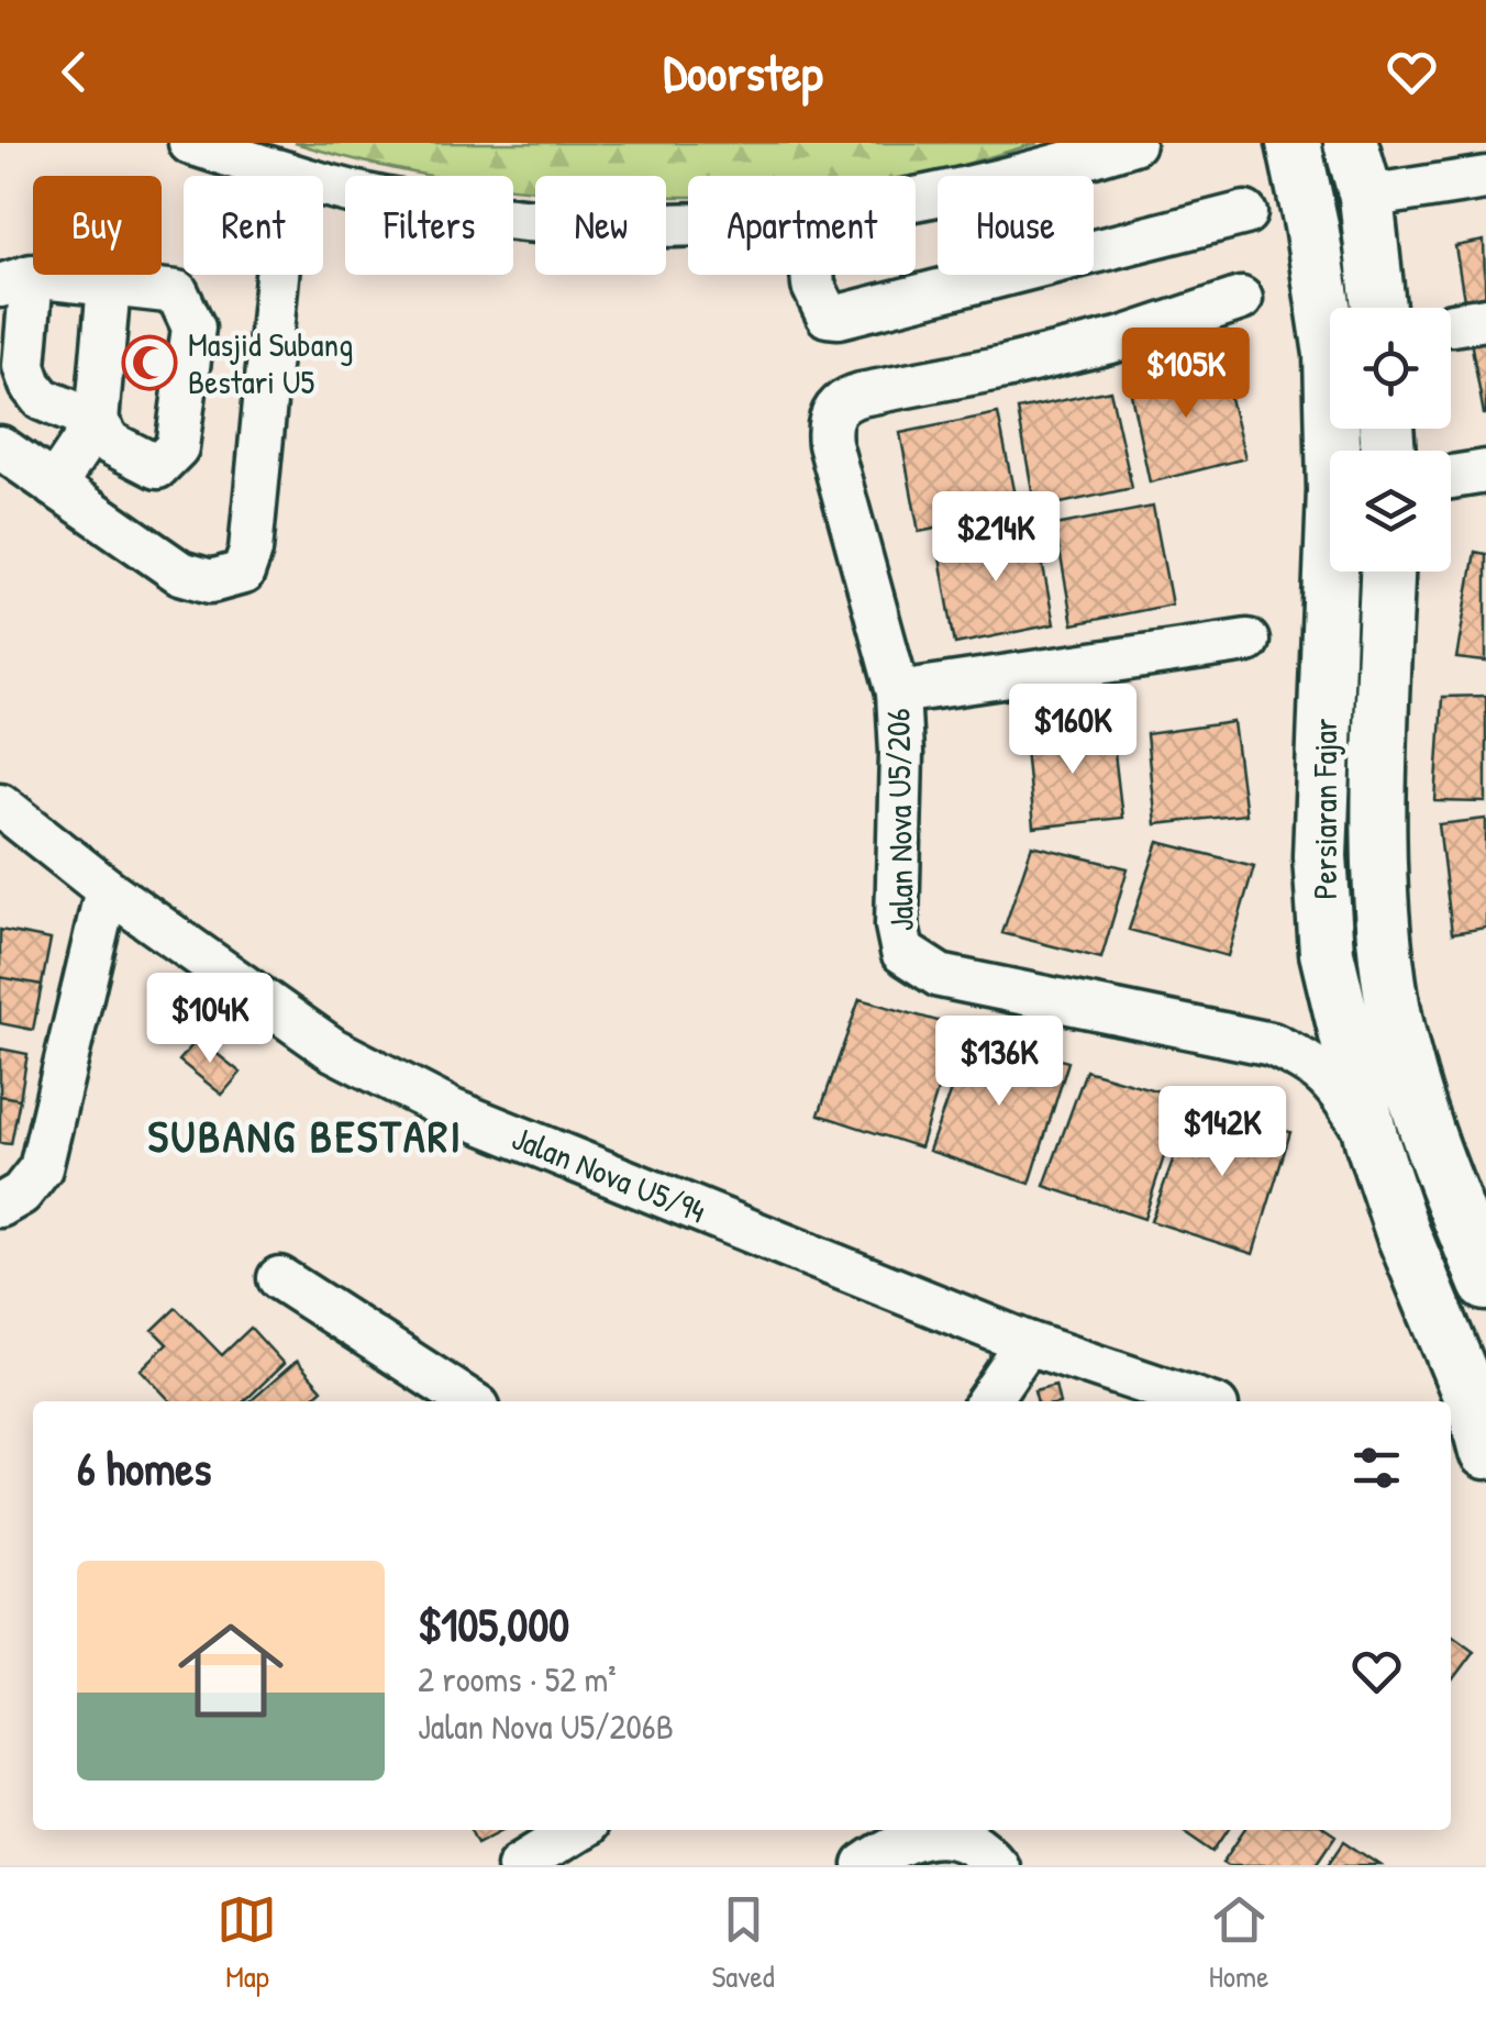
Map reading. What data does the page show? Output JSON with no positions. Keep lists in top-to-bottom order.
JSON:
{
  "streets": {
    "main road": ["Persiaran Fajar"],
    "street": ["Jalan Nova U5/206", "Jalan Nova U5/94"]
  },
  "crossings": [
    ["Persiaran Fajar", "Jalan Nova U5/206"]
  ],
  "districts": ["SUBANG BESTARI"],
  "places": {
    "mosque": ["Masjid Subang Bestari U5"]
  },
  "page": {
    "header": "Doorstep",
    "chip": [
      "Buy",
      "Rent",
      "Filters",
      "New",
      "Apartment",
      "House"
    ],
    "price": [
      "$105K",
      "$214K",
      "$160K",
      "$104K",
      "$136K",
      "$142K"
    ],
    "heading": "6 homes",
    "list": [
      {
        "name": "$105,000",
        "note": "2 rooms · 52 m² · Jalan Nova U5/206B"
      }
    ],
    "tabs": ["Map", "Saved", "Home"]
  }
}
